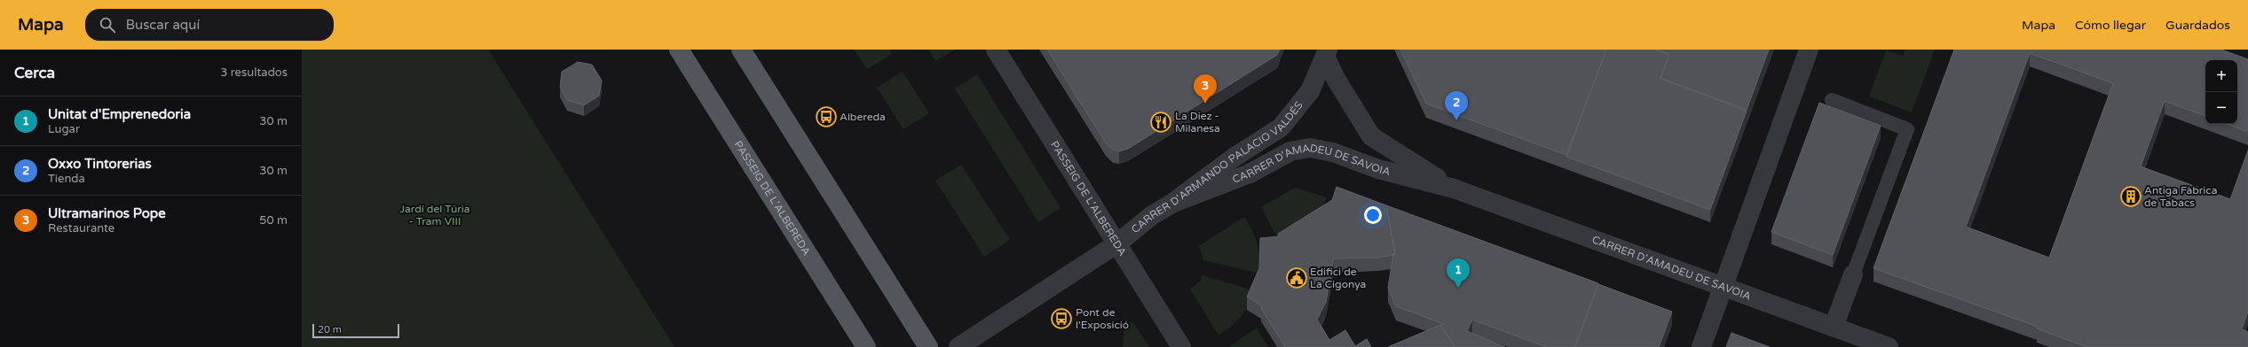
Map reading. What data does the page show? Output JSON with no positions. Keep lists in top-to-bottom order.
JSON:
{
  "streets": {
    "main road": ["PASSEIG DE L'ALBEREDA"],
    "street": ["CARRER D'ARMANDO PALACIO VALDÉS", "CARRER D'AMADEU DE SAVOIA"]
  },
  "crossings": [
    ["CARRER D'ARMANDO PALACIO VALDÉS", "CARRER D'AMADEU DE SAVOIA"],
    ["CARRER D'ARMANDO PALACIO VALDÉS", "PASSEIG DE L'ALBEREDA"]
  ],
  "parks": ["Jardí del Túria - Tram VIII"],
  "places": {
    "bus stop": ["Albereda", "Pont de l'Exposició"],
    "restaurant": ["La Diez - Milanesa"],
    "building": ["Antiga Fàbrica de Tabacs"],
    "public building": ["Edifici de La Cigonya"]
  },
  "scale_bar": "20 m",
  "page": {
    "header": "Mapa",
    "search": "Buscar aquí",
    "nav": ["Mapa", "Cómo llegar", "Guardados"],
    "heading": ["Cerca", "3 resultados"],
    "map_buttons": ["+", "−"],
    "pins": ["3", "2", "1"],
    "list": [
      {
        "mark": "1",
        "name": "Unitat d'Emprenedoria",
        "note": "Lugar",
        "value": "30 m"
      },
      {
        "mark": "2",
        "name": "Oxxo Tintorerias",
        "note": "Tienda",
        "value": "30 m"
      },
      {
        "mark": "3",
        "name": "Ultramarinos Pope",
        "note": "Restaurante",
        "value": "50 m"
      }
    ],
    "scale": "20 m"
  }
}
